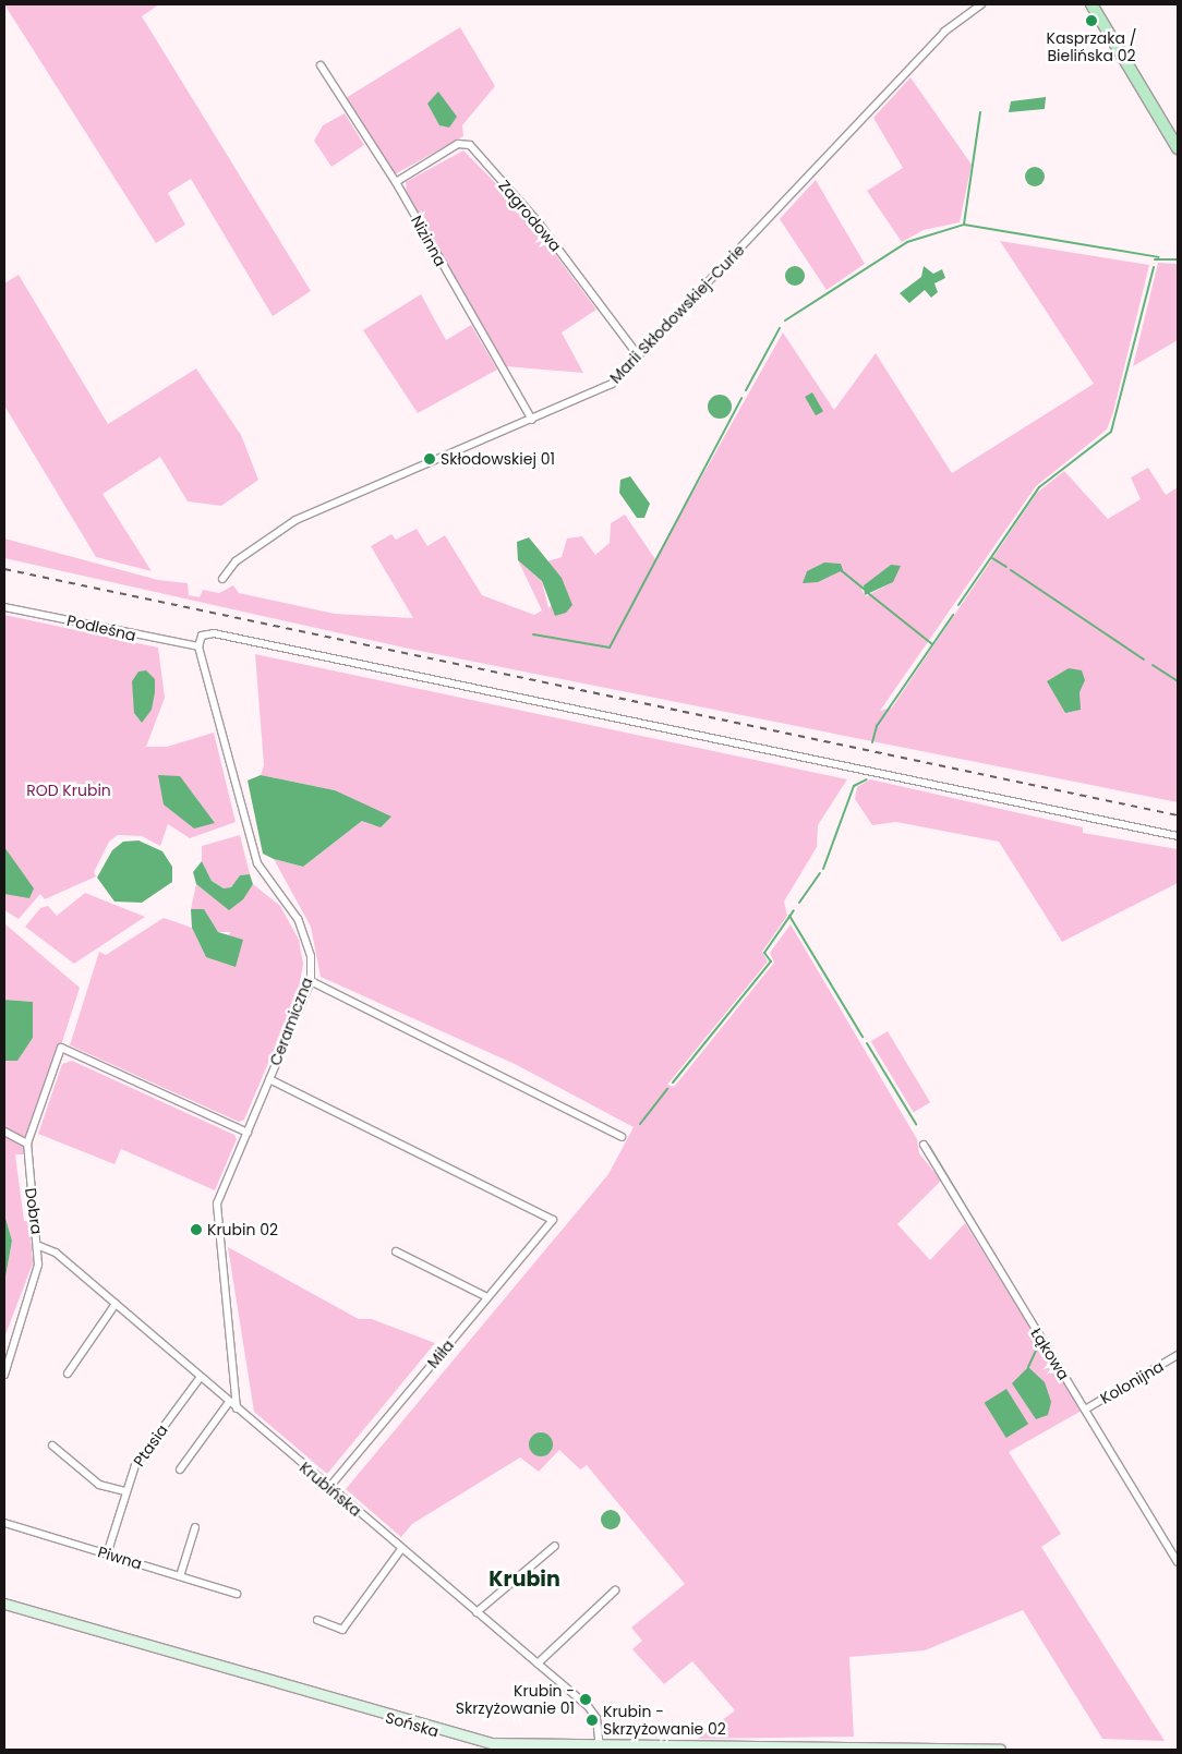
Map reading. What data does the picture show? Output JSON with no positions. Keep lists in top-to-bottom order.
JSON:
{
  "streets": {
    "street": [
      "Zagrodowa",
      "Nizinna",
      "Marii Skłodowskiej-Curie",
      "Podleśna",
      "Ceramiczna",
      "Dobra",
      "Miła",
      "Łąkowa",
      "Kolonijna",
      "Ptasia",
      "Krubińska",
      "Piwna",
      "Sońska"
    ]
  },
  "crossings": [
    ["Zagrodowa", "Nizinna"],
    ["Zagrodowa", "Marii Skłodowskiej-Curie"],
    ["Nizinna", "Marii Skłodowskiej-Curie"],
    ["Podleśna", "Ceramiczna"],
    ["Ceramiczna", "Dobra"],
    ["Ceramiczna", "Miła"],
    ["Ceramiczna", "Krubińska"],
    ["Dobra", "Krubińska"],
    ["Miła", "Krubińska"],
    ["Łąkowa", "Kolonijna"],
    ["Ptasia", "Krubińska"],
    ["Ptasia", "Piwna"],
    ["Krubińska", "Sońska"]
  ],
  "districts": ["Krubin"],
  "parks": ["ROD Krubin"],
  "places": [
    "Kasprzaka / Bielińska 02",
    "Skłodowskiej 01",
    "Krubin 02",
    "Krubin - Skrzyżowanie 01",
    "Krubin - Skrzyżowanie 02"
  ]
}
